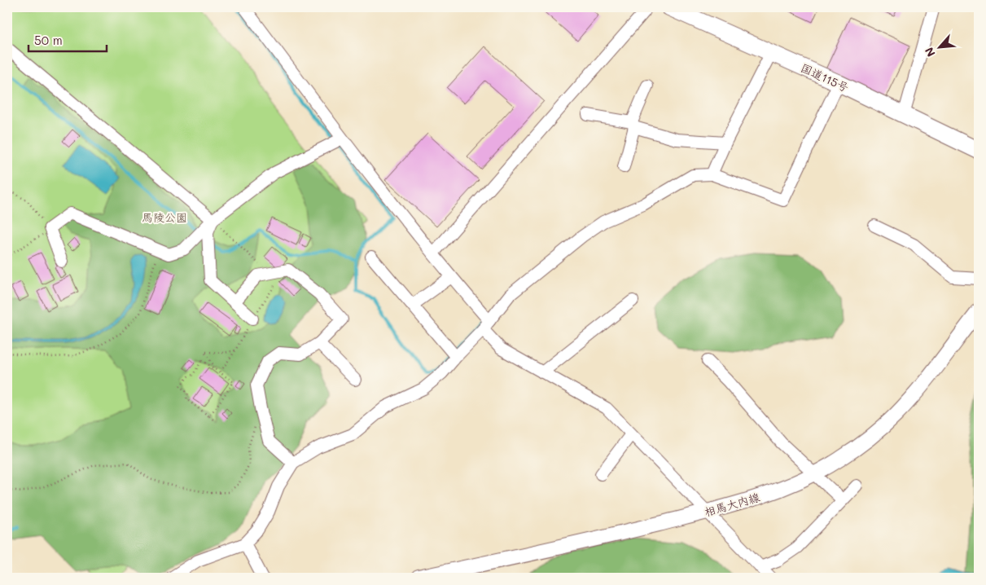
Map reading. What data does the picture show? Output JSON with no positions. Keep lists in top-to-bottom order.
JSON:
{
  "streets": {
    "highway": ["国道115号"],
    "main road": ["相馬大内線"]
  },
  "parks": ["馬陵公園"],
  "scale_bar": "50 m",
  "north": "bottom left"
}
